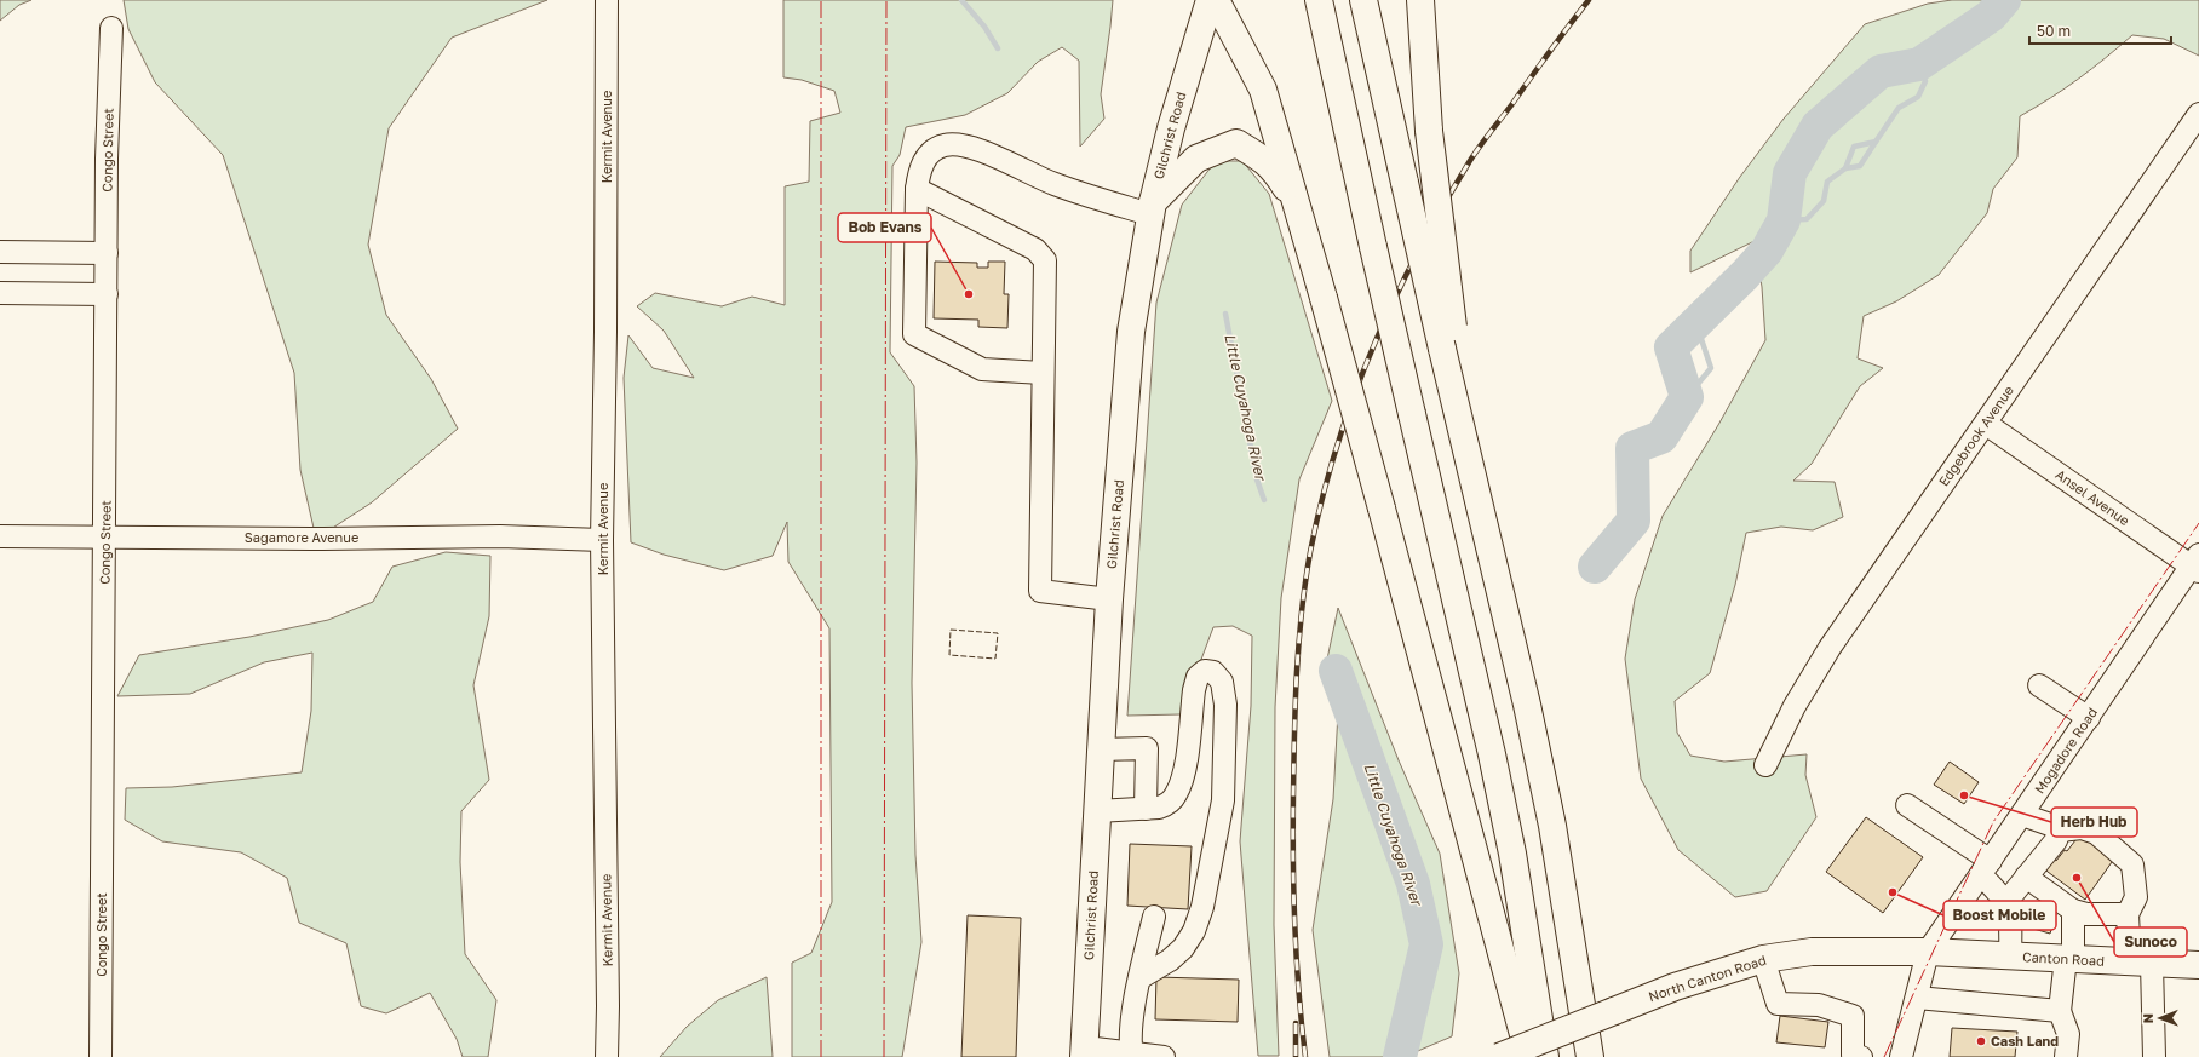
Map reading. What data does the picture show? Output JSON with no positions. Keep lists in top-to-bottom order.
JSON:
{
  "streets": {
    "main road": ["Gilchrist Road", "Canton Road", "North Canton Road"],
    "street": [
      "Kermit Avenue",
      "Congo Street",
      "Edgebrook Avenue",
      "Ansel Avenue",
      "Sagamore Avenue",
      "Mogadore Road"
    ]
  },
  "crossings": [
    ["Kermit Avenue", "Sagamore Avenue"],
    ["Congo Street", "Sagamore Avenue"],
    ["Edgebrook Avenue", "Ansel Avenue"],
    ["Ansel Avenue", "Mogadore Road"],
    ["Mogadore Road", "Canton Road"],
    ["Mogadore Road", "North Canton Road"],
    ["Canton Road", "North Canton Road"]
  ],
  "water": ["Little Cuyahoga River"],
  "places": [
    "Bob Evans",
    "Herb Hub",
    "Sunoco",
    "Boost Mobile",
    "Cash Land"
  ],
  "scale_bar": "50 m",
  "north": "left"
}
